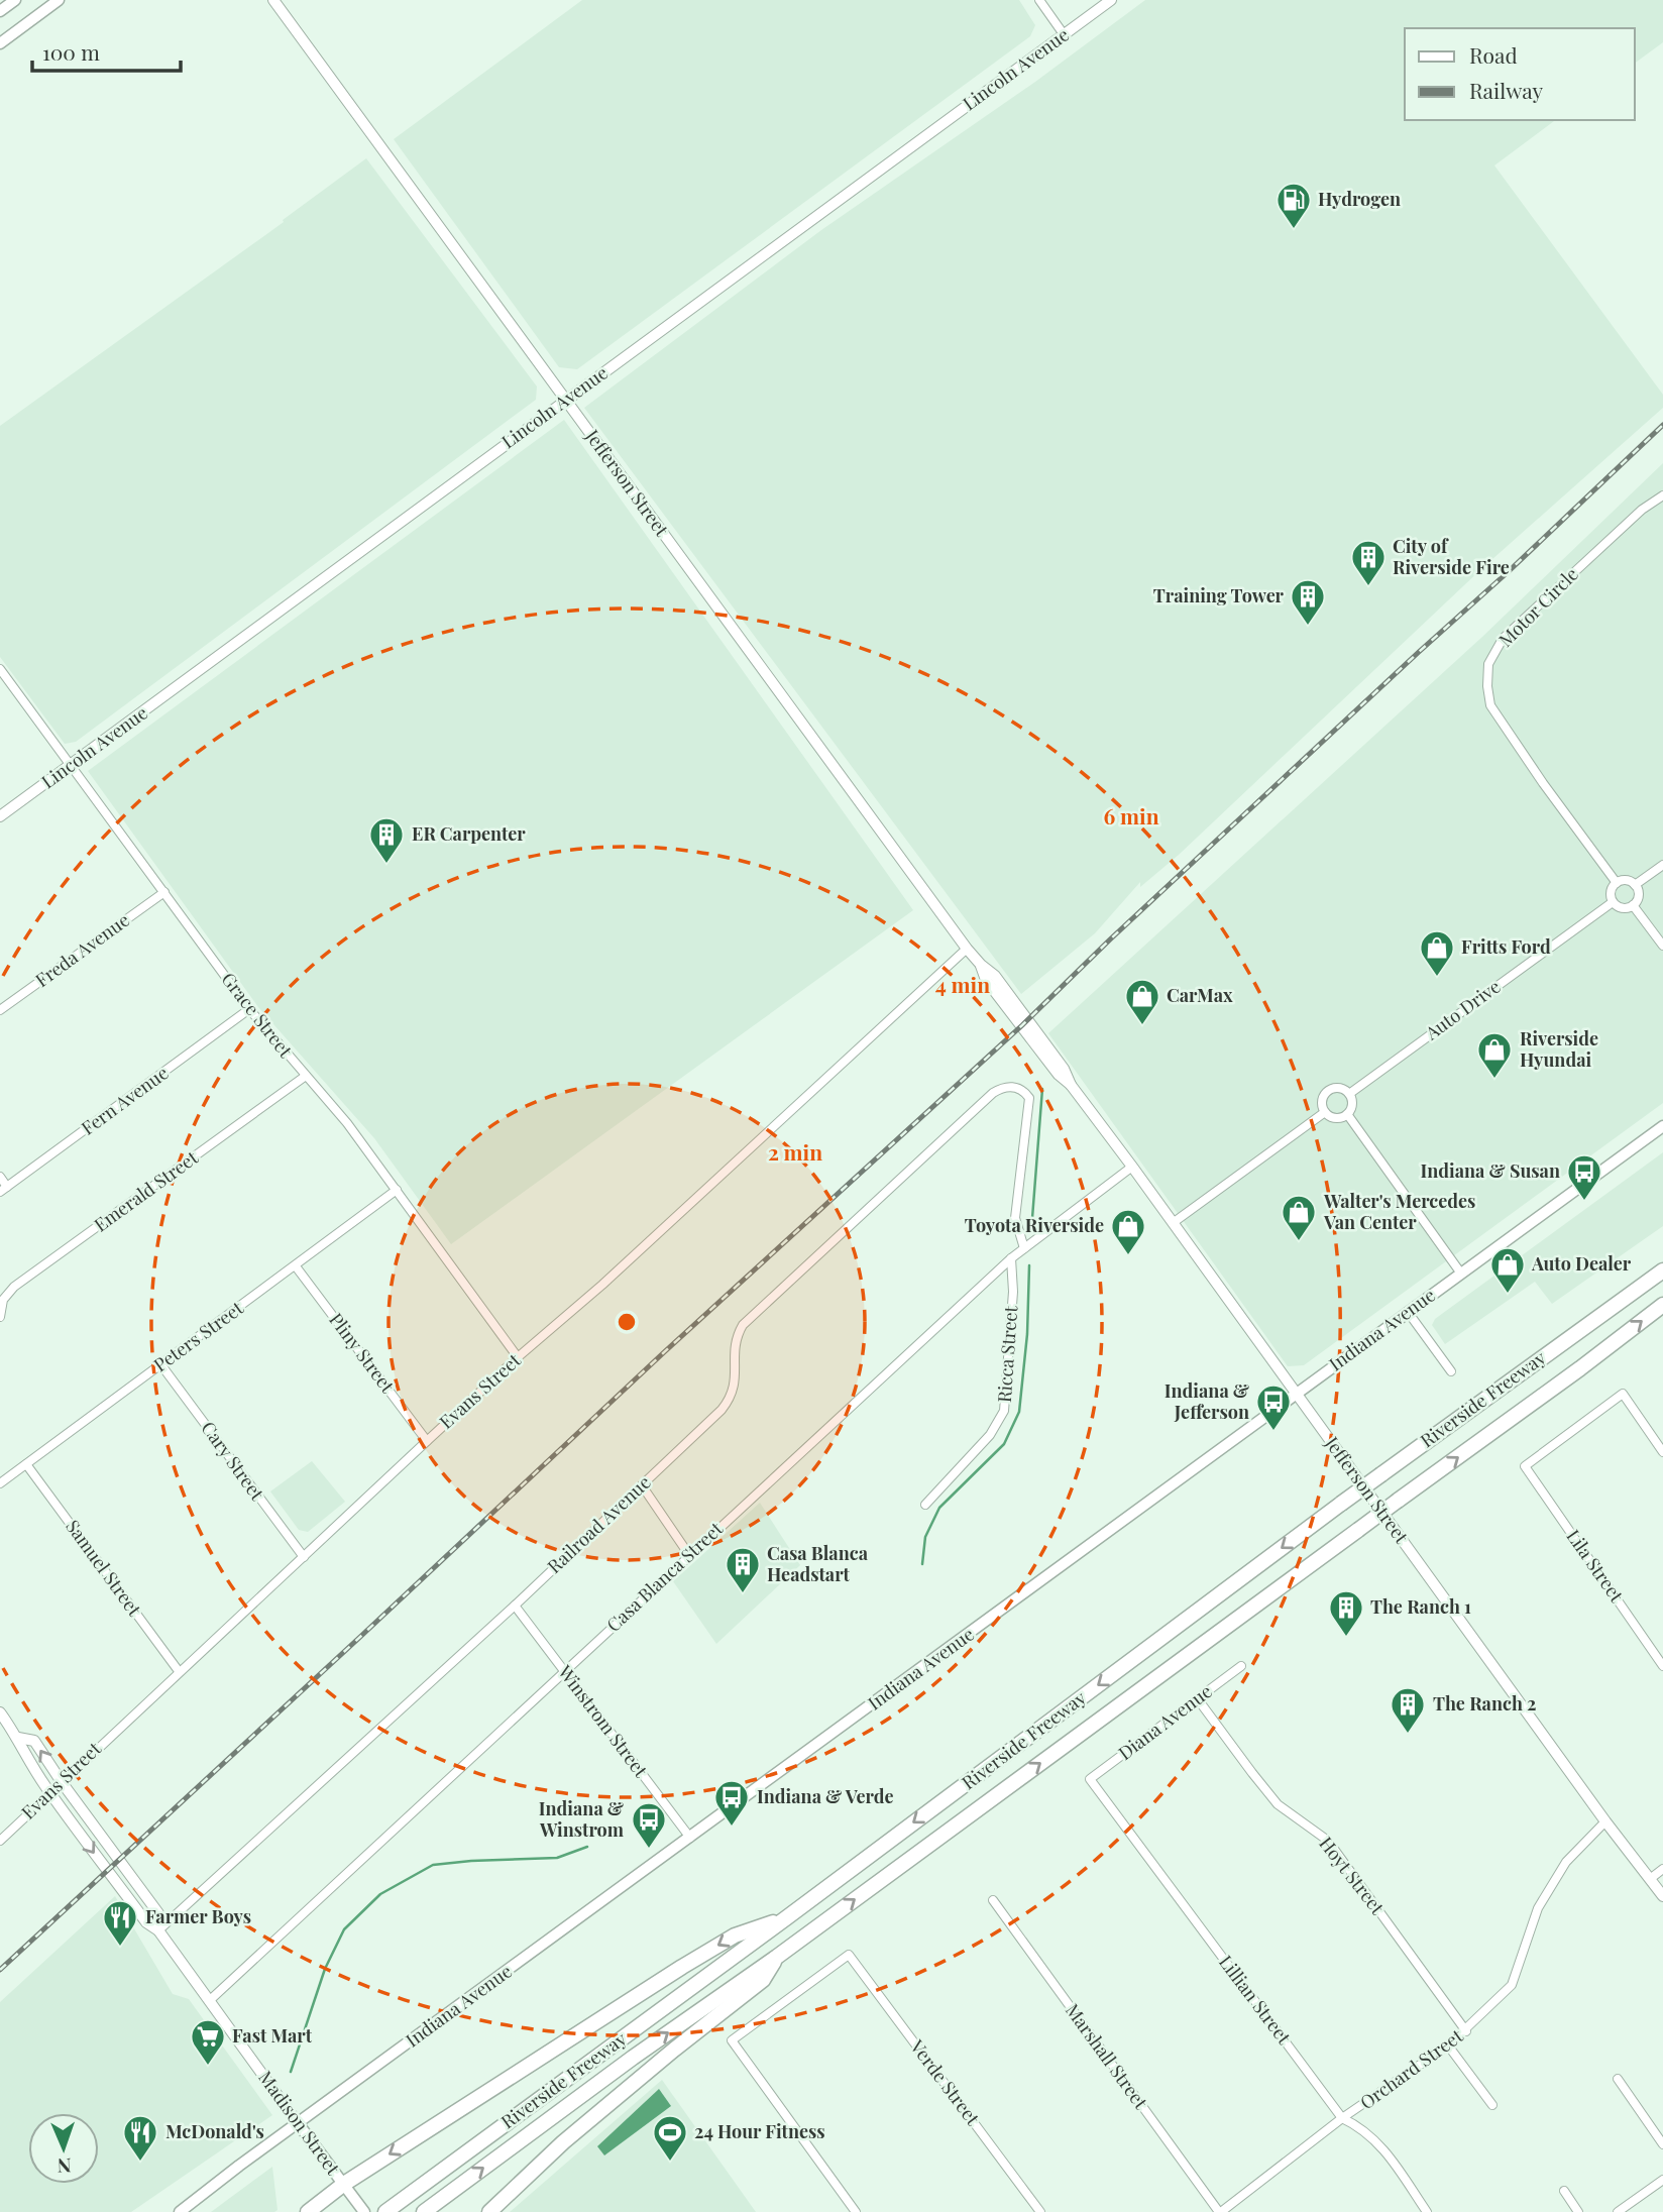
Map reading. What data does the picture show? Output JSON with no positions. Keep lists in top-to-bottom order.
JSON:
{
  "streets": {
    "highway": ["Riverside Freeway"],
    "main road": ["Indiana Avenue", "Madison Street"],
    "street": [
      "Lincoln Avenue",
      "Jefferson Street",
      "Motor Circle",
      "Freda Avenue",
      "Auto Drive",
      "Grace Street",
      "Fern Avenue",
      "Emerald Street",
      "Peters Street",
      "Pliny Street",
      "Ricca Street",
      "Evans Street",
      "Cary Street",
      "Railroad Avenue",
      "Lila Street",
      "Samuel Street",
      "Casa Blanca Street",
      "Winstrom Street",
      "Diana Avenue",
      "Hoyt Street",
      "Lillian Street",
      "Marshall Street",
      "Orchard Street",
      "Verde Street"
    ]
  },
  "crossings": [
    ["Lincoln Avenue", "Jefferson Street"],
    ["Lincoln Avenue", "Grace Street"],
    ["Jefferson Street", "Auto Drive"],
    ["Jefferson Street", "Indiana Avenue"],
    ["Jefferson Street", "Evans Street"],
    ["Jefferson Street", "Casa Blanca Street"],
    ["Jefferson Street", "Orchard Street"],
    ["Motor Circle", "Auto Drive"],
    ["Freda Avenue", "Grace Street"],
    ["Grace Street", "Fern Avenue"],
    ["Grace Street", "Emerald Street"],
    ["Grace Street", "Peters Street"],
    ["Grace Street", "Evans Street"],
    ["Indiana Avenue", "Winstrom Street"],
    ["Indiana Avenue", "Madison Street"],
    ["Peters Street", "Pliny Street"],
    ["Peters Street", "Cary Street"],
    ["Peters Street", "Samuel Street"],
    ["Pliny Street", "Evans Street"],
    ["Ricca Street", "Casa Blanca Street"],
    ["Evans Street", "Cary Street"],
    ["Evans Street", "Samuel Street"],
    ["Evans Street", "Madison Street"],
    ["Railroad Avenue", "Casa Blanca Street"],
    ["Railroad Avenue", "Winstrom Street"],
    ["Railroad Avenue", "Madison Street"],
    ["Casa Blanca Street", "Winstrom Street"],
    ["Casa Blanca Street", "Madison Street"],
    ["Diana Avenue", "Hoyt Street"],
    ["Diana Avenue", "Lillian Street"],
    ["Hoyt Street", "Orchard Street"],
    ["Lillian Street", "Orchard Street"],
    ["Marshall Street", "Orchard Street"]
  ],
  "places": {
    "fuel station": ["Hydrogen"],
    "building": [
      "City of Riverside Fire",
      "Training Tower",
      "ER Carpenter",
      "Casa Blanca Headstart",
      "The Ranch 1",
      "The Ranch 2"
    ],
    "shop": [
      "Fritts Ford",
      "CarMax",
      "Riverside Hyundai",
      "Walter's Mercedes Van Center",
      "Toyota Riverside",
      "Auto Dealer"
    ],
    "bus stop": [
      "Indiana & Susan",
      "Indiana & Jefferson",
      "Indiana & Verde",
      "Indiana & Winstrom"
    ],
    "restaurant": ["Farmer Boys", "McDonald's"],
    "supermarket": ["Fast Mart"],
    "sports": ["24 Hour Fitness"]
  },
  "legend": ["Road", "Railway"],
  "scale_bar": "100 m",
  "north": "bottom",
  "rings": ["6 min", "4 min", "2 min"]
}
